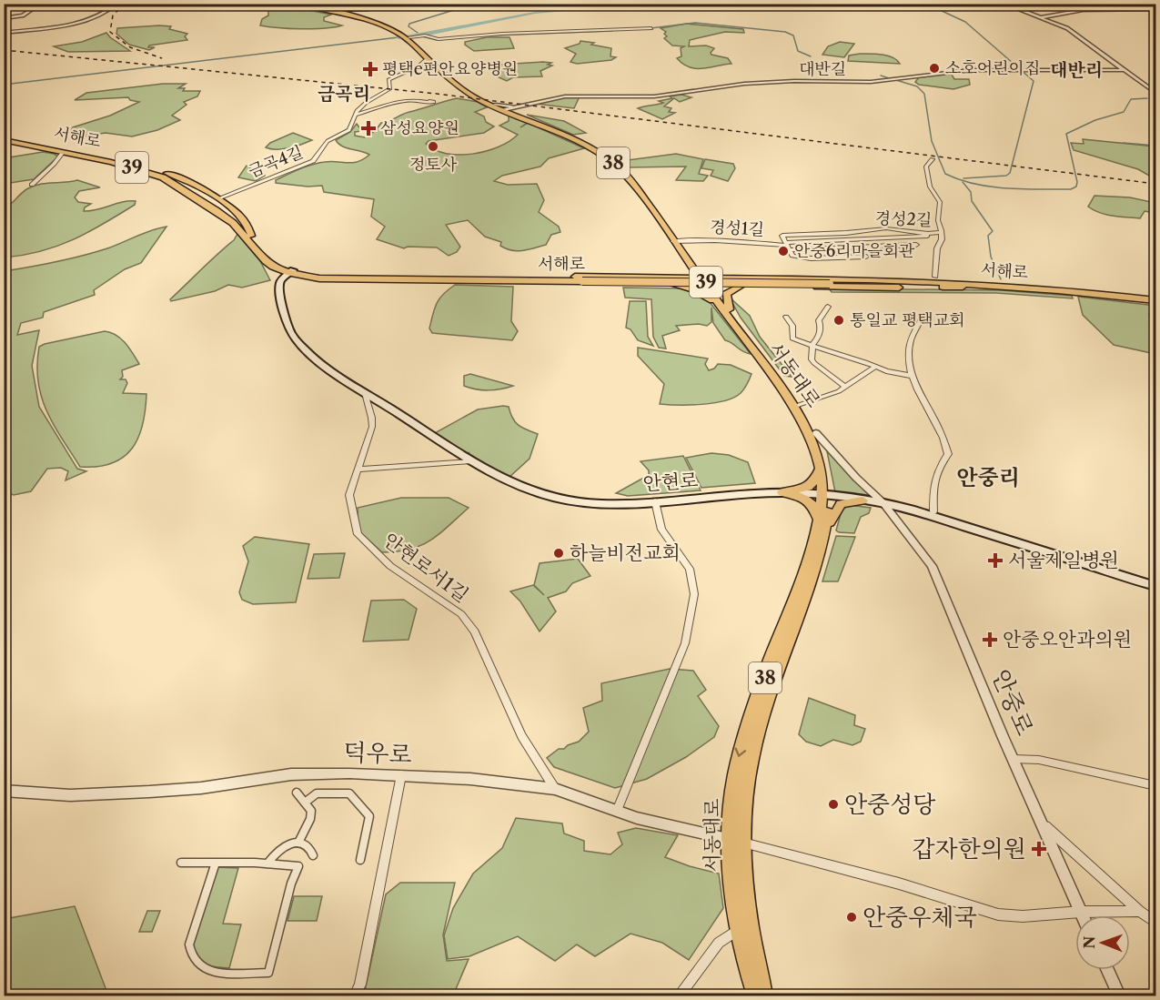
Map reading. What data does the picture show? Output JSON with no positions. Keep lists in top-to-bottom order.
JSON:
{
  "streets": {
    "main road": [
      "서해로",
      "38",
      "39",
      "서동대로",
      "안현로"
    ],
    "street": [
      "대반길",
      "금곡4길",
      "경성2길",
      "경성1길",
      "안현로서1길",
      "안중로",
      "덕우로"
    ]
  },
  "crossings": [
    ["대반길", "서동대로"],
    ["서해로", "안현로"],
    ["금곡4길", "서동대로"],
    ["경성2길", "경성1길"],
    ["경성1길", "서동대로"],
    ["서동대로", "안현로"],
    ["서동대로", "안중로"],
    ["서동대로", "덕우로"],
    ["안현로", "안현로서1길"],
    ["안현로", "안중로"],
    ["안현로서1길", "덕우로"]
  ],
  "districts": ["대반리", "금곡리", "안중리"],
  "places": {
    "other": [
      "소호어린이집",
      "정토사",
      "안중6리마을회관",
      "통일교 평택교회",
      "하늘비전교회",
      "안중성당",
      "안중우체국"
    ],
    "health": [
      "평택e편안요양병원",
      "삼성요양원",
      "서울제일병원",
      "안중오안과의원",
      "갑자한의원"
    ]
  },
  "north": "left"
}
